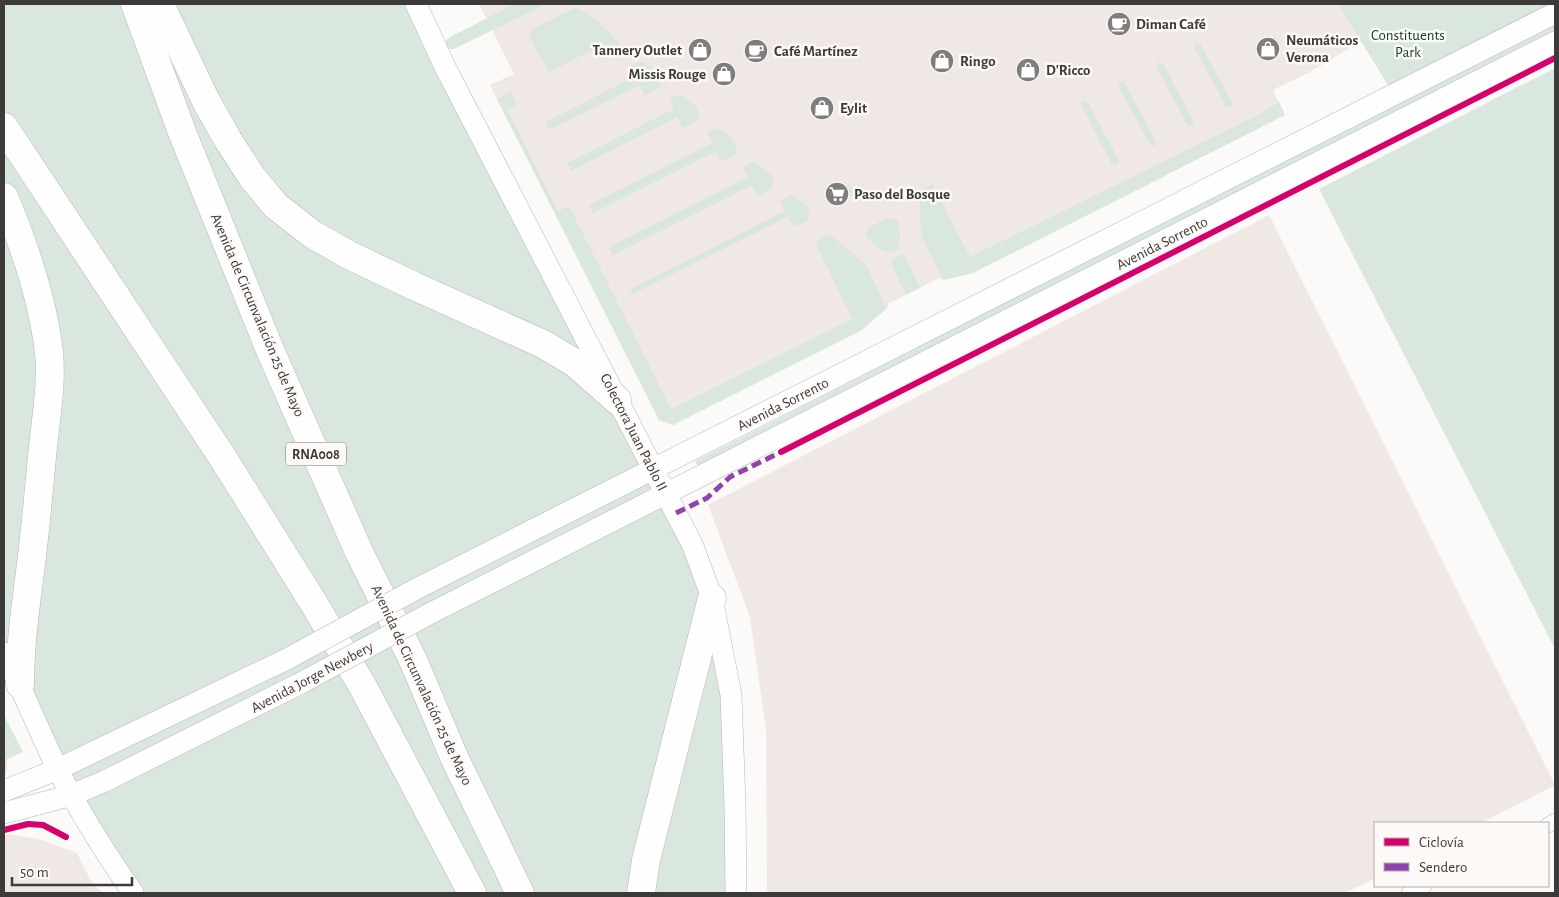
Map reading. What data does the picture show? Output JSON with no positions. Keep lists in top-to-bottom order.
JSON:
{
  "streets": {
    "highway": ["Avenida de Circunvalación 25 de Mayo", "RNA008"],
    "main road": ["Avenida Sorrento", "Colectora Juan Pablo II", "Avenida Jorge Newbery"]
  },
  "crossings": [
    ["Avenida Sorrento", "Colectora Juan Pablo II"],
    ["Avenida Sorrento", "Avenida Jorge Newbery"],
    ["Colectora Juan Pablo II", "Avenida Jorge Newbery"]
  ],
  "parks": ["Constituents Park"],
  "places": {
    "cafe": ["Diman Café", "Café Martínez"],
    "shop": [
      "Neumáticos Verona",
      "Tannery Outlet",
      "Ringo",
      "D'Ricco",
      "Missis Rouge",
      "Eylit"
    ],
    "supermarket": ["Paso del Bosque"]
  },
  "legend": ["Ciclovía", "Sendero"],
  "scale_bar": "50 m"
}
